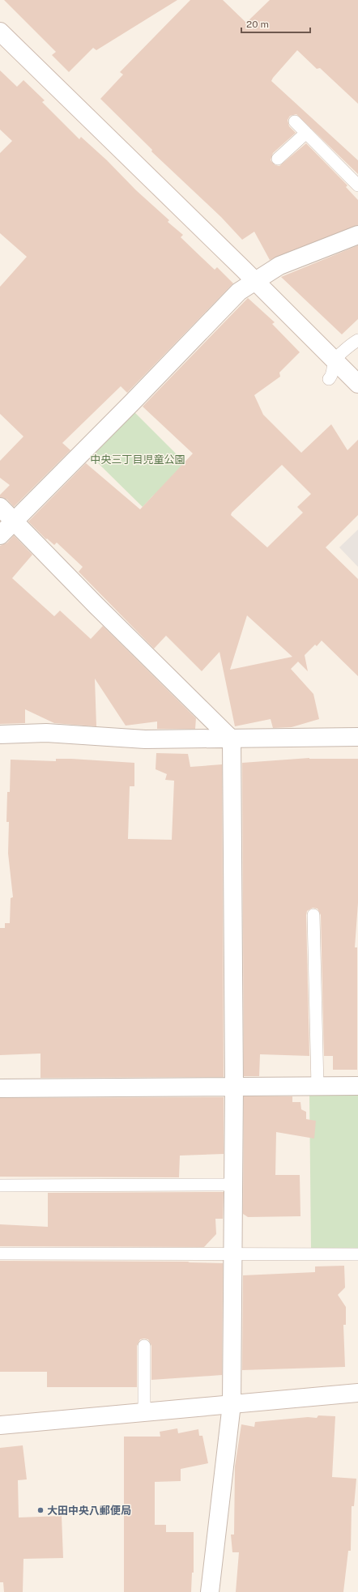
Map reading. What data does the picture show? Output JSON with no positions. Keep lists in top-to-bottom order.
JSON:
{
  "parks": ["中央三丁目児童公園"],
  "places": ["大田中央八郵便局"],
  "scale_bar": "20 m"
}
